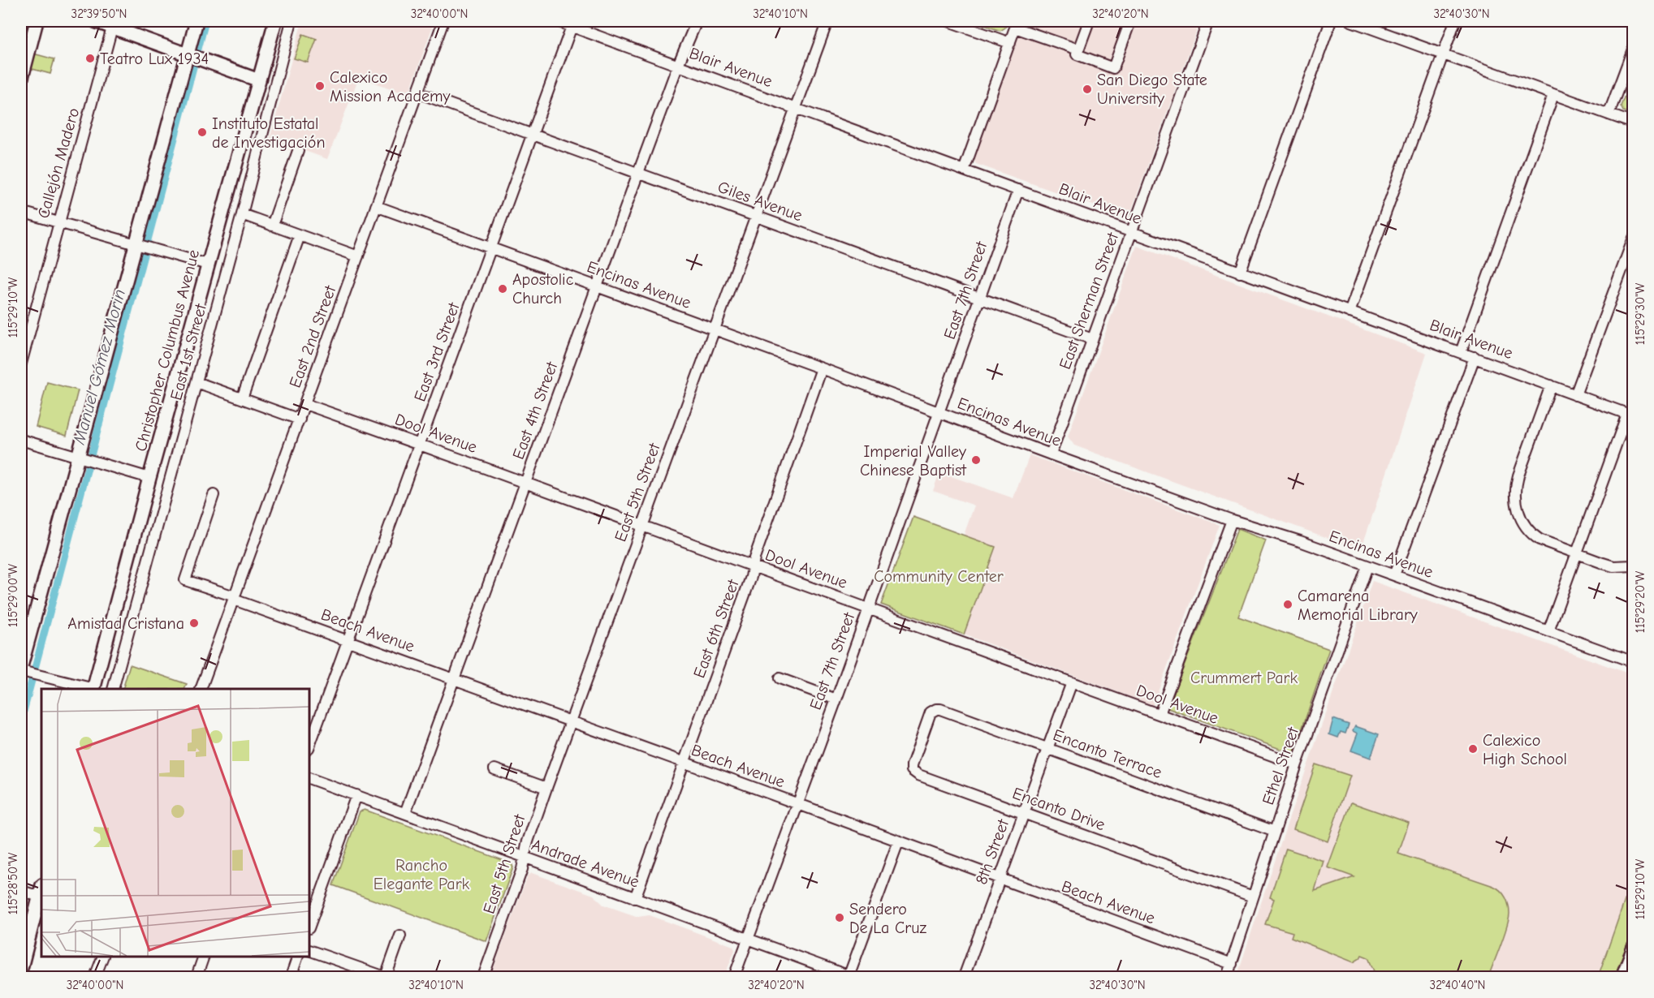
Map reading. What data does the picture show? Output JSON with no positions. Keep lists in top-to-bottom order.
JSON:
{
  "streets": {
    "main road": ["Christopher Columbus Avenue"],
    "street": [
      "Blair Avenue",
      "Callejón Madero",
      "Giles Avenue",
      "Encinas Avenue",
      "East 7th Street",
      "East Sherman Street",
      "East 2nd Street",
      "East 1st Street",
      "East 3rd Street",
      "East 4th Street",
      "Dool Avenue",
      "East 5th Street",
      "East 6th Street",
      "Beach Avenue",
      "Encanto Terrace",
      "Ethel Street",
      "Encanto Drive",
      "8th Street",
      "Andrade Avenue"
    ]
  },
  "crossings": [
    ["Blair Avenue", "East 7th Street"],
    ["Blair Avenue", "East Sherman Street"],
    ["Blair Avenue", "East 3rd Street"],
    ["Blair Avenue", "East 4th Street"],
    ["Blair Avenue", "East 5th Street"],
    ["Giles Avenue", "East 7th Street"],
    ["Giles Avenue", "East Sherman Street"],
    ["Giles Avenue", "East 2nd Street"],
    ["Giles Avenue", "East 3rd Street"],
    ["Giles Avenue", "East 4th Street"],
    ["Giles Avenue", "East 5th Street"],
    ["Encinas Avenue", "East 7th Street"],
    ["Encinas Avenue", "East Sherman Street"],
    ["Encinas Avenue", "East 2nd Street"],
    ["Encinas Avenue", "East 3rd Street"],
    ["Encinas Avenue", "East 4th Street"],
    ["Encinas Avenue", "East 5th Street"],
    ["Encinas Avenue", "East 6th Street"],
    ["Encinas Avenue", "Ethel Street"],
    ["East 7th Street", "Dool Avenue"],
    ["East 7th Street", "Beach Avenue"],
    ["East 7th Street", "Andrade Avenue"],
    ["East 2nd Street", "Dool Avenue"],
    ["East 2nd Street", "Beach Avenue"],
    ["East 3rd Street", "Dool Avenue"],
    ["East 3rd Street", "Beach Avenue"],
    ["East 4th Street", "Dool Avenue"],
    ["East 4th Street", "Beach Avenue"],
    ["East 4th Street", "Andrade Avenue"],
    ["Dool Avenue", "East 5th Street"],
    ["Dool Avenue", "East 6th Street"],
    ["Dool Avenue", "Ethel Street"],
    ["Dool Avenue", "8th Street"],
    ["East 5th Street", "Beach Avenue"],
    ["East 5th Street", "Andrade Avenue"],
    ["East 6th Street", "Beach Avenue"],
    ["East 6th Street", "Andrade Avenue"],
    ["Beach Avenue", "Ethel Street"],
    ["Beach Avenue", "8th Street"],
    ["Encanto Terrace", "Ethel Street"],
    ["Encanto Terrace", "Encanto Drive"],
    ["Encanto Terrace", "8th Street"],
    ["Ethel Street", "Encanto Drive"],
    ["Encanto Drive", "8th Street"]
  ],
  "water": ["Manuel Gómez Morin"],
  "parks": ["Community Center", "Crummert Park", "Rancho Elegante Park"],
  "places": [
    "Teatro Lux 1934",
    "Calexico Mission Academy",
    "San Diego State University",
    "Instituto Estatal de Investigación",
    "Apostolic Church",
    "Imperial Valley Chinese Baptist",
    "Camarena Memorial Library",
    "Amistad Cristana",
    "Calexico High School",
    "Sendero De La Cruz"
  ],
  "coordinates": [
    "32°39'50\"N",
    "32°40'00\"N",
    "32°40'10\"N",
    "32°40'20\"N",
    "32°40'30\"N",
    "115°29'10\"W",
    "115°29'30\"W",
    "115°29'00\"W",
    "115°29'20\"W",
    "115°28'50\"W",
    "32°40'40\"N"
  ]
}
